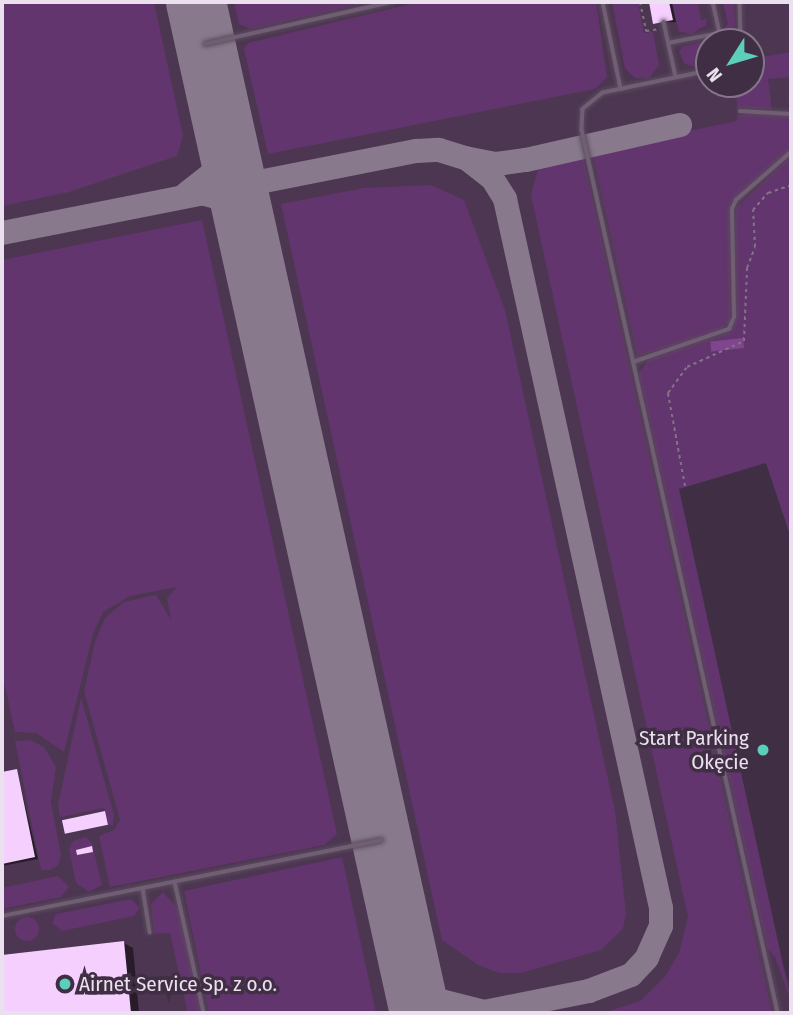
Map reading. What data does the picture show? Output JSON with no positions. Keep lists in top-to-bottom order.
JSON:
{
  "places": ["Start Parking Okęcie", "Airnet Service Sp. z o.o."],
  "north": "bottom left"
}
